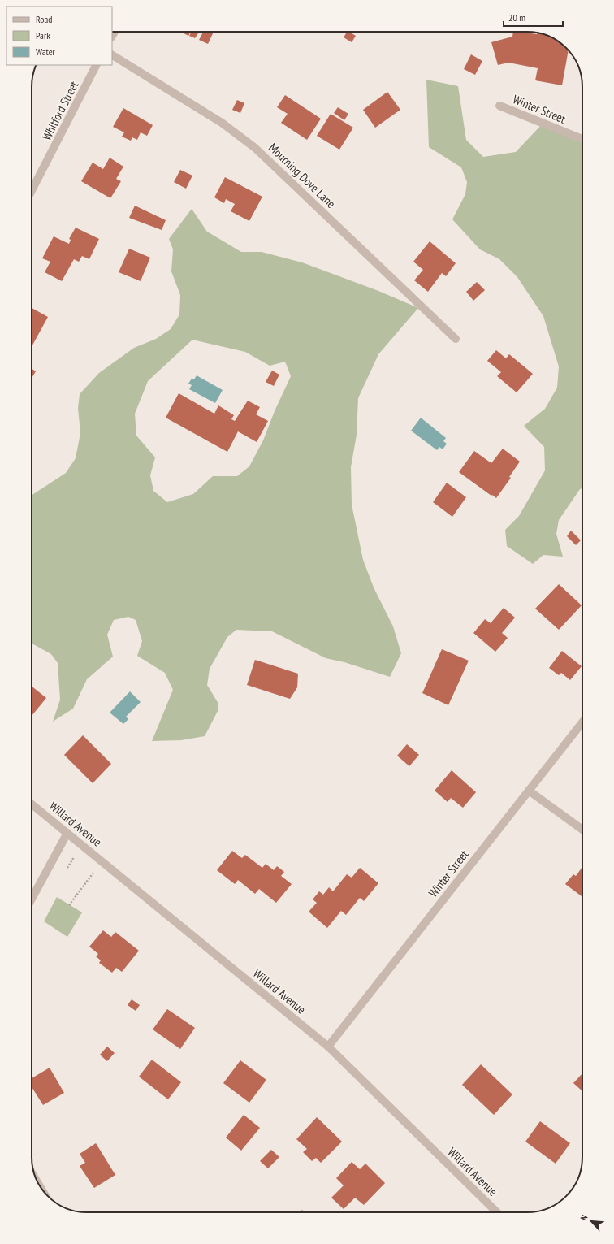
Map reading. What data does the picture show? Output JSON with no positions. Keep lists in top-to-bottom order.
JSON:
{
  "streets": {
    "street": [
      "Winter Street",
      "Whitford Street",
      "Mourning Dove Lane",
      "Willard Avenue"
    ]
  },
  "crossings": [
    ["Winter Street", "Willard Avenue"]
  ],
  "legend": ["Road", "Park", "Water"],
  "scale_bar": "20 m",
  "north": "top left"
}
